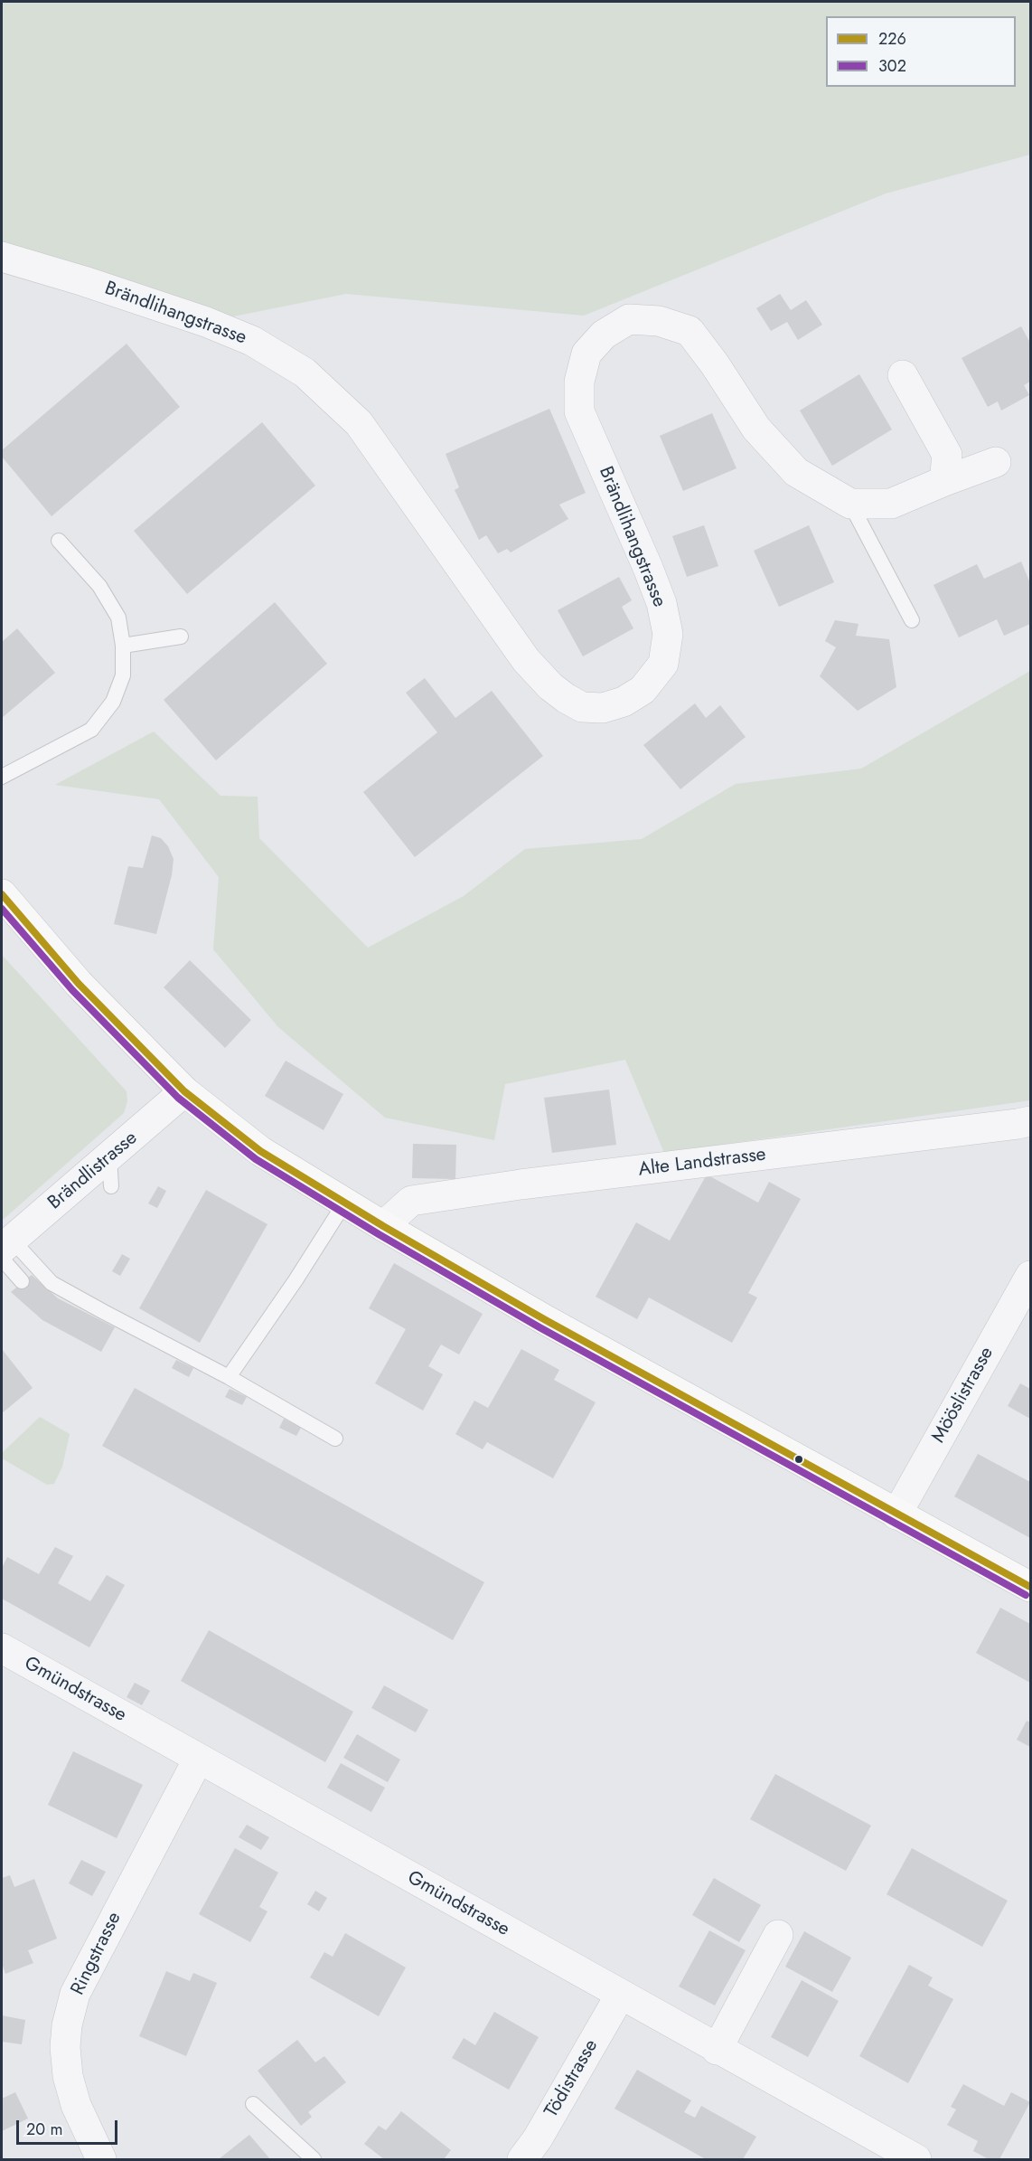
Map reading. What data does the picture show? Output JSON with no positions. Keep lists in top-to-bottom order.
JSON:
{
  "streets": {
    "street": [
      "Brändlihangstrasse",
      "Alte Landstrasse",
      "Brändlistrasse",
      "Mööslistrasse",
      "Gmündstrasse",
      "Ringstrasse",
      "Tödistrasse"
    ]
  },
  "crossings": [
    ["Gmündstrasse", "Ringstrasse"],
    ["Gmündstrasse", "Tödistrasse"]
  ],
  "lines": ["transit line 226", "transit line 302"],
  "legend": ["226", "302"],
  "scale_bar": "20 m"
}
